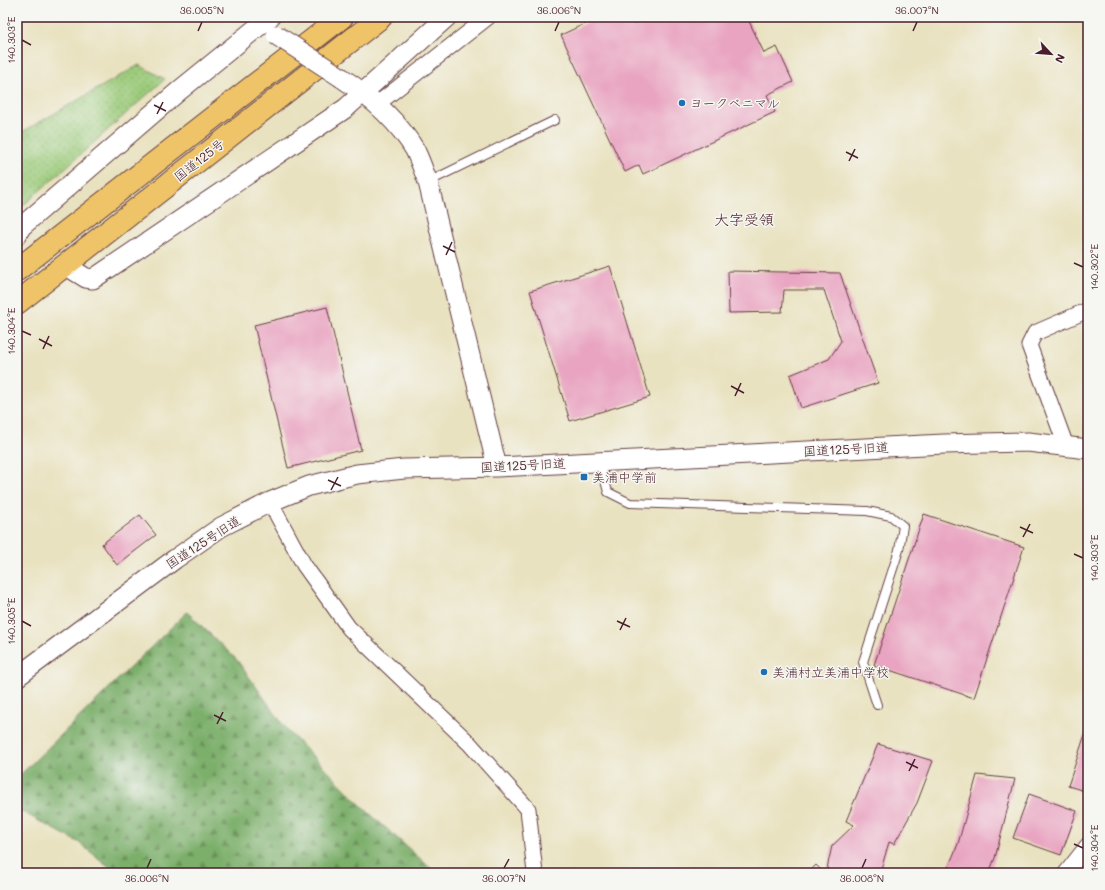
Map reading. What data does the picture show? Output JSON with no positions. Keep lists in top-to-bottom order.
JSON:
{
  "streets": {
    "highway": ["国道125号"],
    "street": ["国道125号旧道"]
  },
  "districts": ["大字受領"],
  "places": {
    "other": ["ヨークベニマル", "美浦村立美浦中学校"],
    "transit": ["美浦中学前"]
  },
  "north": "bottom right",
  "coordinates": [
    "36.005°N",
    "36.006°N",
    "36.007°N",
    "140.303°E",
    "140.302°E",
    "140.304°E",
    "140.305°E",
    "36.008°N"
  ]
}
